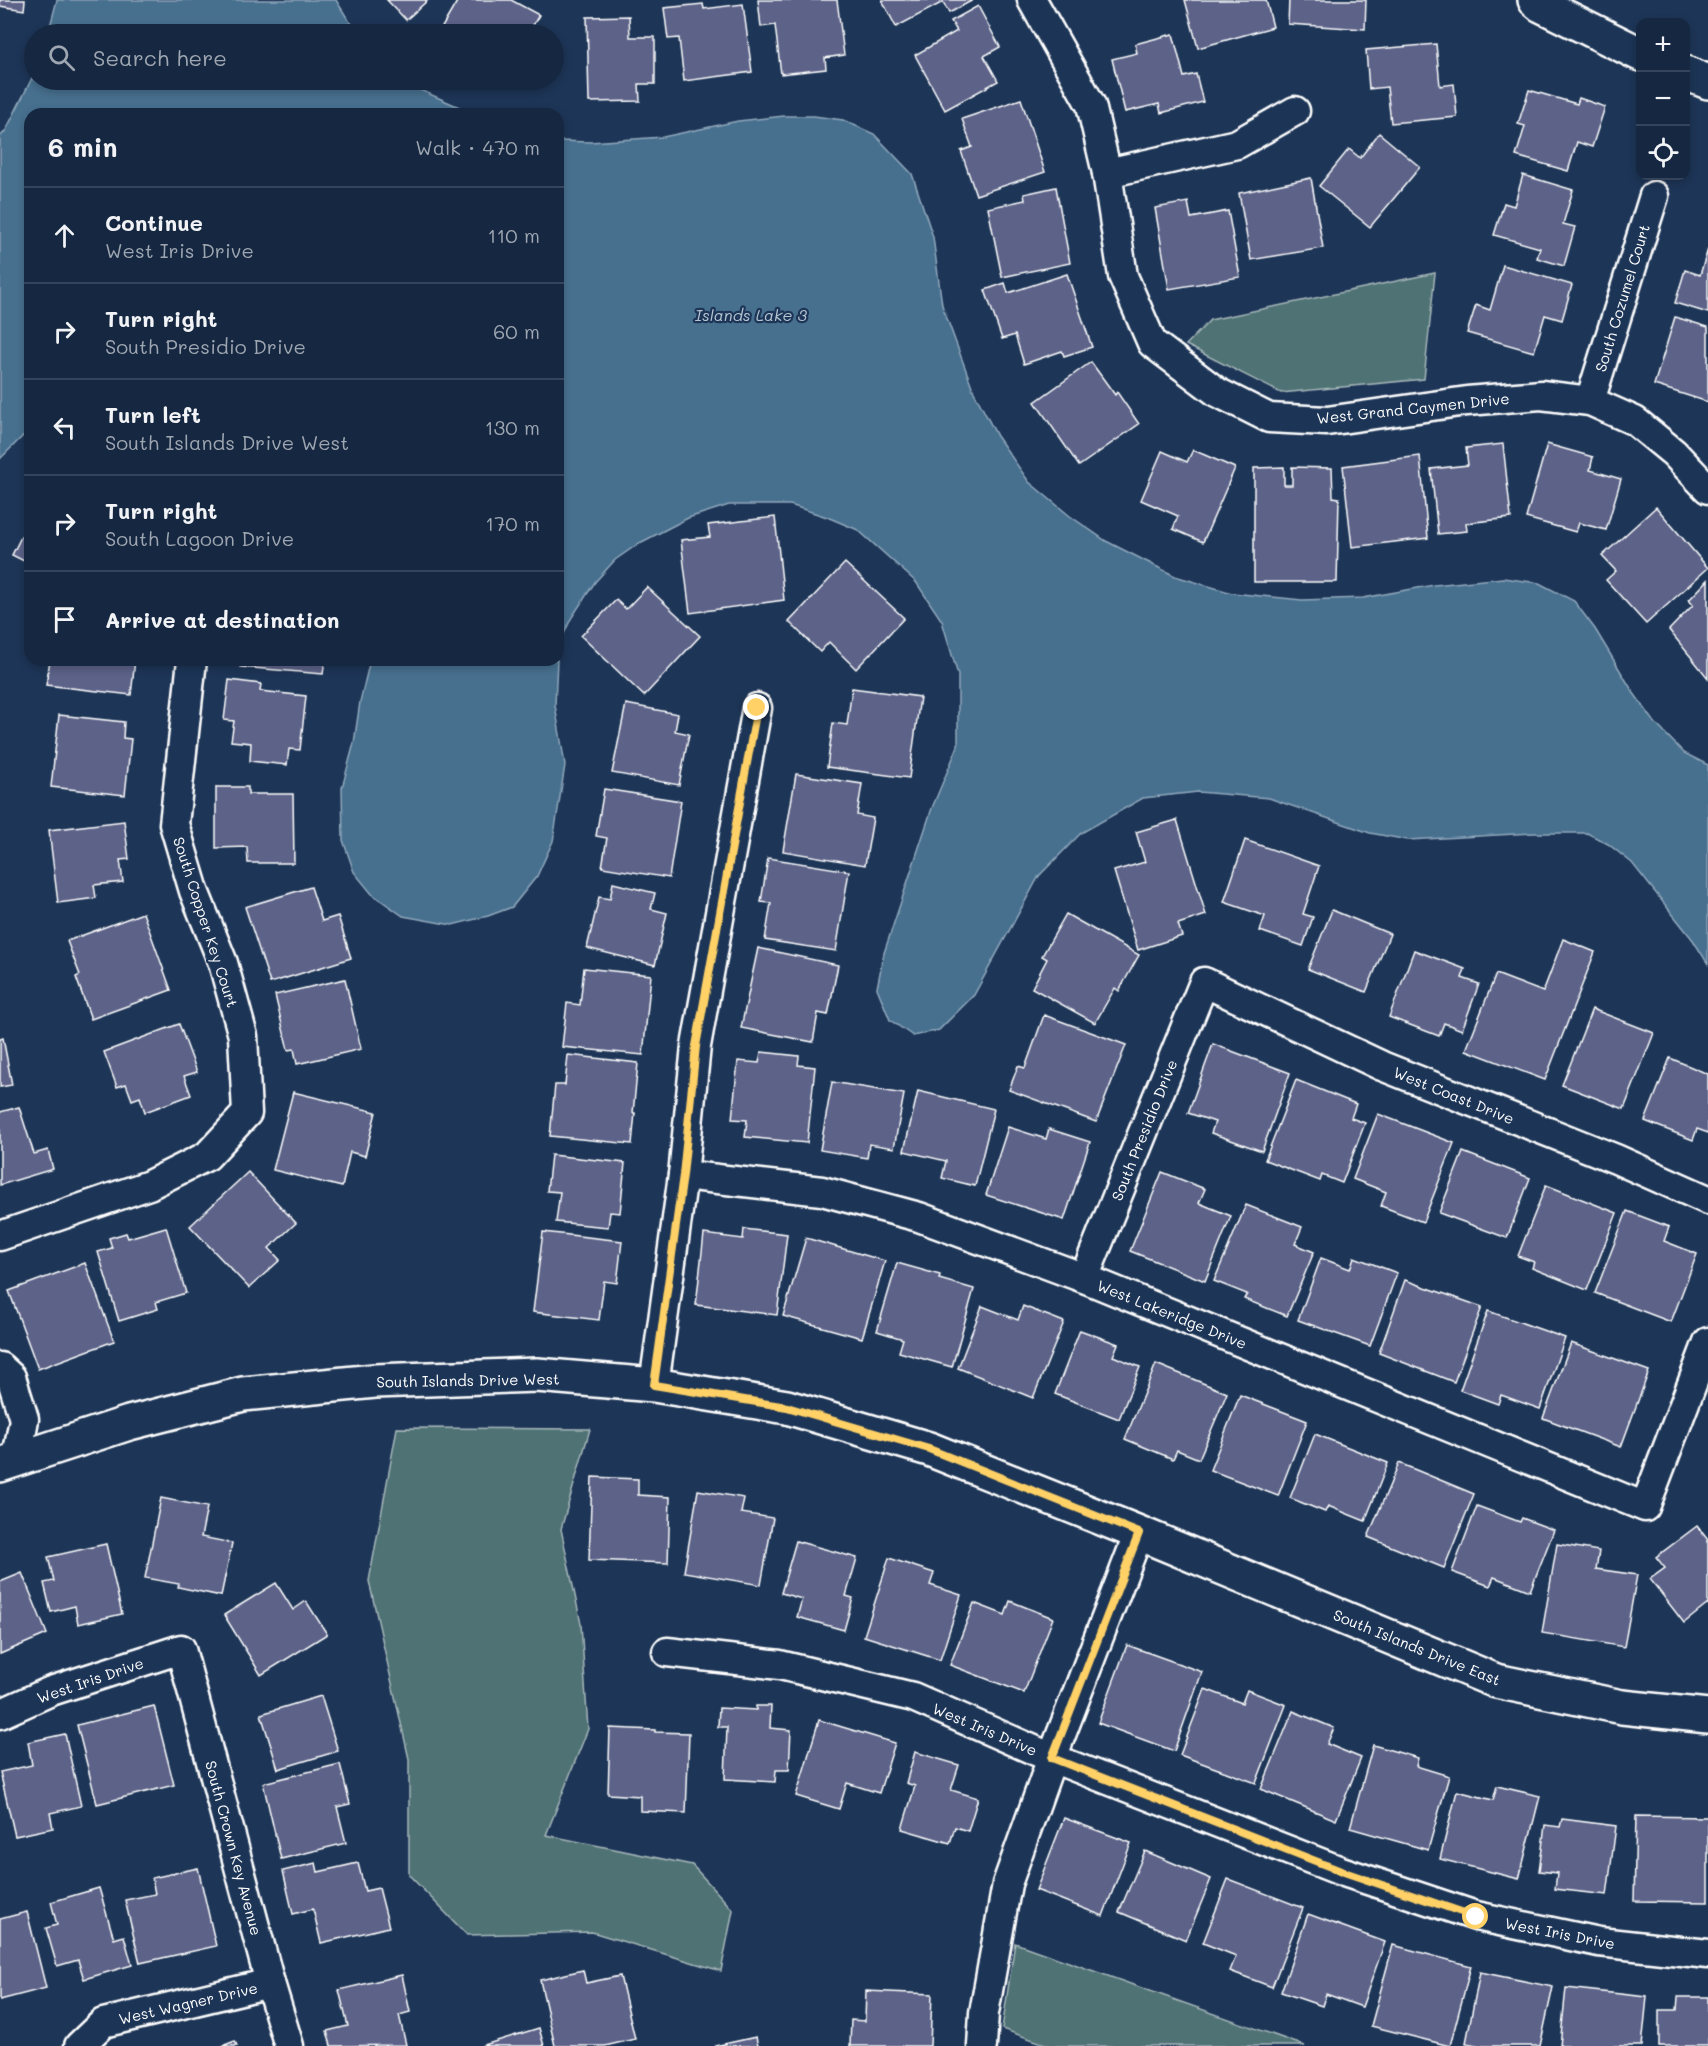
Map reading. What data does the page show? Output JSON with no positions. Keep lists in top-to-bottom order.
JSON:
{
  "streets": {
    "street": [
      "South Cozumel Court",
      "West Grand Caymen Drive",
      "South Copper Key Court",
      "West Coast Drive",
      "South Presidio Drive",
      "West Lakeridge Drive",
      "South Islands Drive West",
      "South Islands Drive East",
      "West Iris Drive",
      "South Crown Key Avenue",
      "West Wagner Drive"
    ]
  },
  "crossings": [
    ["South Cozumel Court", "West Grand Caymen Drive"],
    ["West Coast Drive", "South Presidio Drive"],
    ["South Presidio Drive", "West Lakeridge Drive"],
    ["South Islands Drive West", "South Islands Drive East"],
    ["West Iris Drive", "South Crown Key Avenue"],
    ["South Crown Key Avenue", "West Wagner Drive"]
  ],
  "water": ["Islands Lake 3"],
  "page": {
    "map_buttons": ["+", "−"],
    "search": "Search here",
    "heading": ["6 min", "Walk · 470 m"],
    "list": [
      ["Continue", "West Iris Drive", "110 m"],
      ["Turn right", "South Presidio Drive", "60 m"],
      ["Turn left", "South Islands Drive West", "130 m"],
      ["Turn right", "South Lagoon Drive", "170 m"],
      "Arrive at destination"
    ]
  }
}
